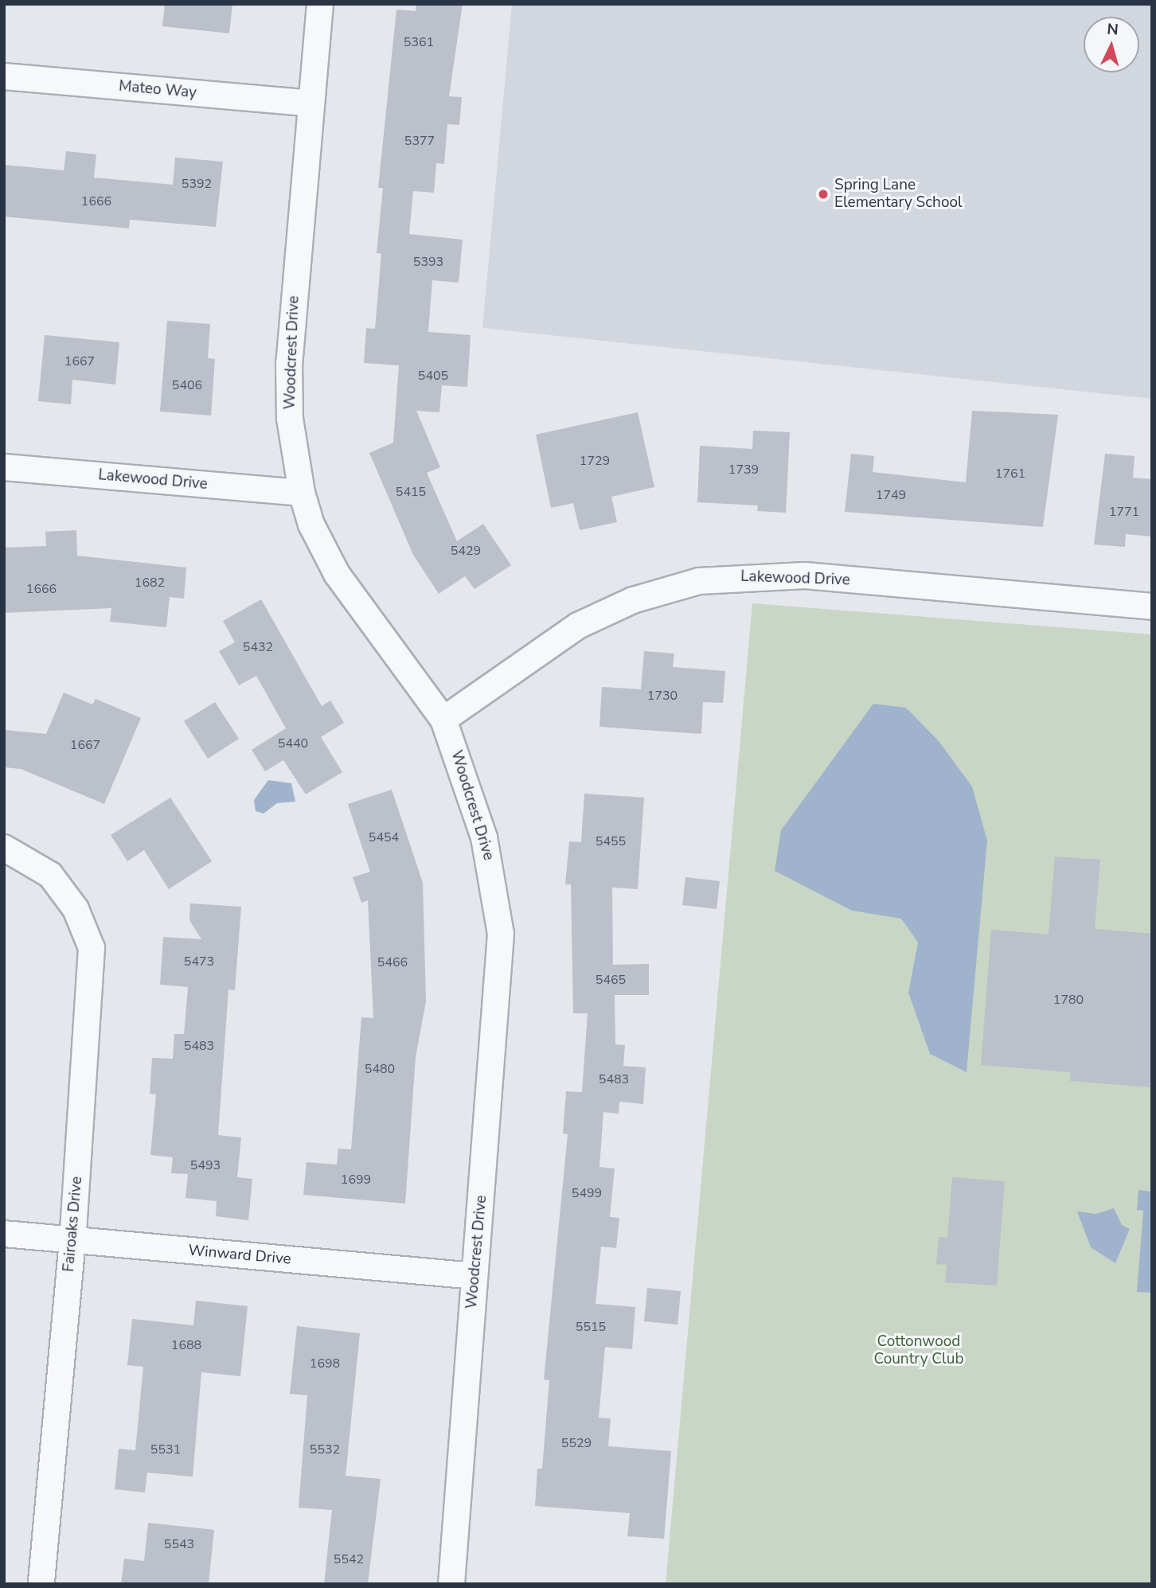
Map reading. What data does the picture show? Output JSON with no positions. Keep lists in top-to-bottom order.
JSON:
{
  "streets": {
    "street": [
      "Mateo Way",
      "Woodcrest Drive",
      "Lakewood Drive",
      "Fairoaks Drive",
      "Winward Drive"
    ]
  },
  "crossings": [
    ["Mateo Way", "Woodcrest Drive"],
    ["Woodcrest Drive", "Lakewood Drive"],
    ["Woodcrest Drive", "Winward Drive"],
    ["Fairoaks Drive", "Winward Drive"]
  ],
  "parks": ["Cottonwood Country Club"],
  "places": ["Spring Lane Elementary School"],
  "house_numbers": [
    "5361",
    "5377",
    "5392",
    "1666",
    "5393",
    "1667",
    "5405",
    "5406",
    "1729",
    "1739",
    "1761",
    "5415",
    "1749",
    "1771",
    "5429",
    "1682",
    "1666",
    "5432",
    "1730",
    "5440",
    "1667",
    "5454",
    "5455",
    "5473",
    "5466",
    "5465",
    "1780",
    "5483",
    "5480",
    "5483",
    "5493",
    "1699",
    "5499",
    "5515",
    "1688",
    "1698",
    "5529",
    "5531",
    "5532",
    "5543",
    "5542"
  ],
  "north": "top"
}
